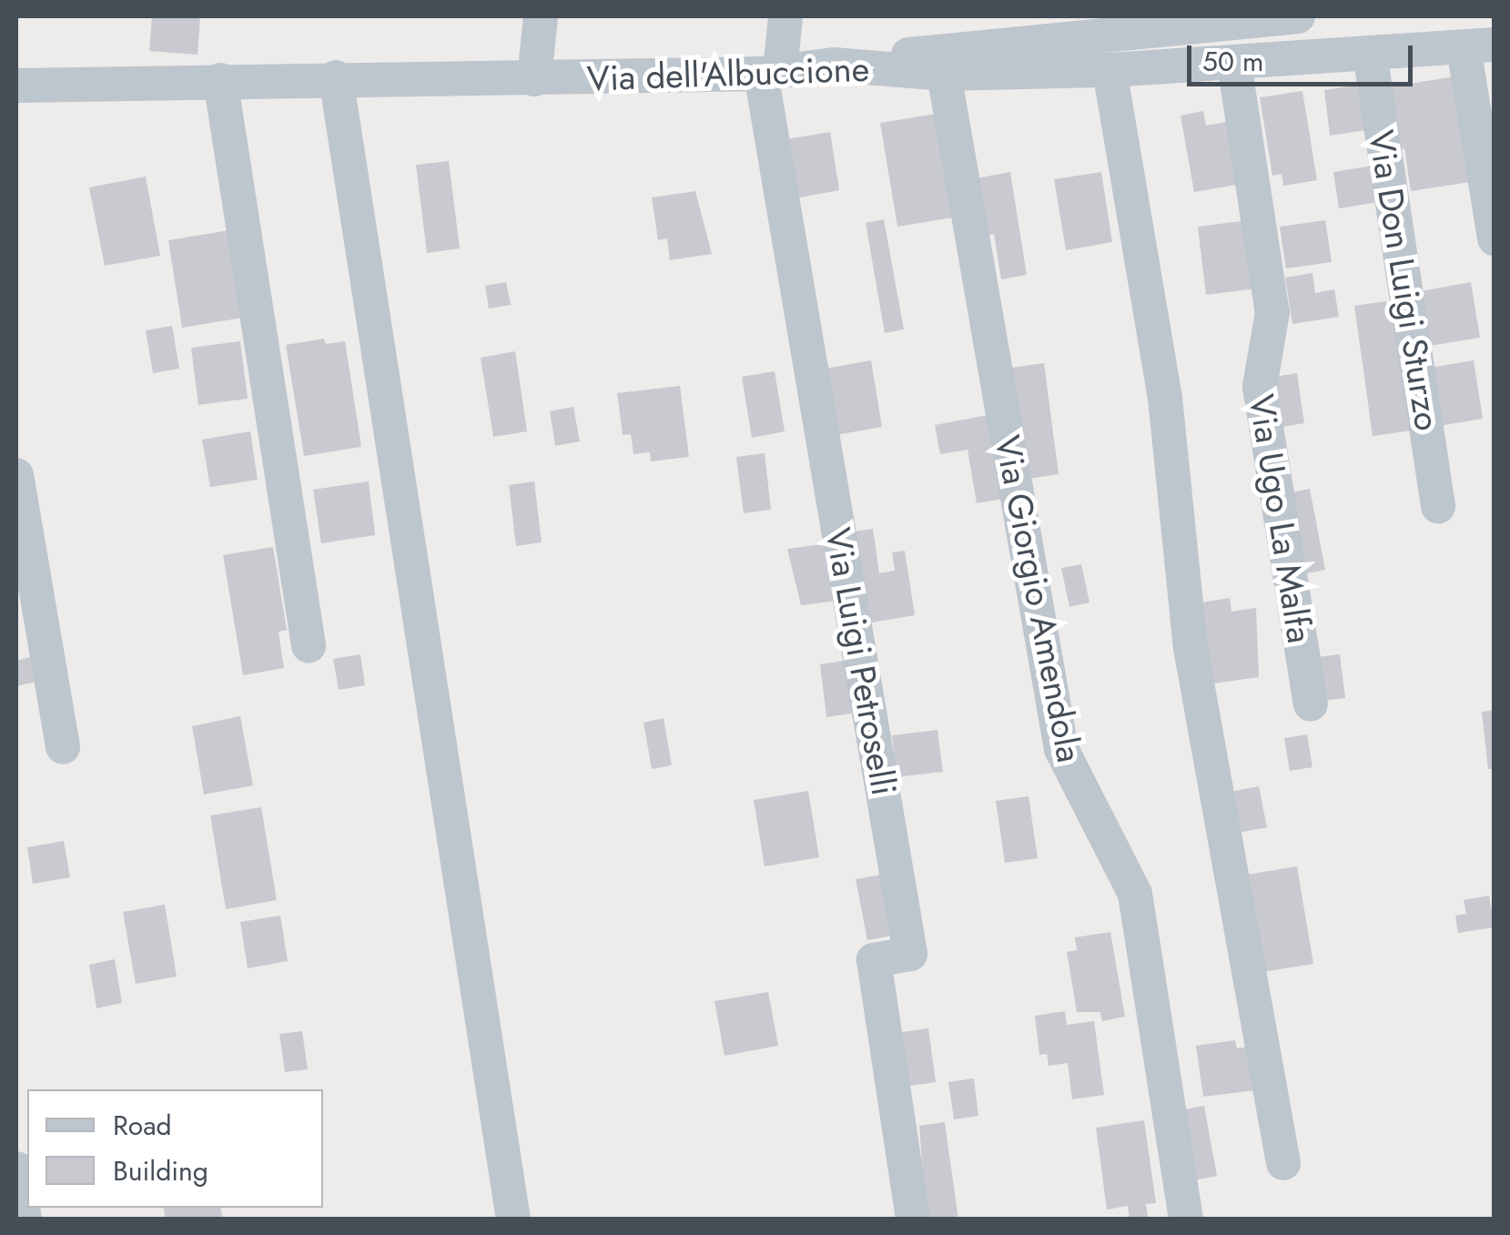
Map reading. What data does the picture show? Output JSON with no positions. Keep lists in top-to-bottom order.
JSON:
{
  "streets": {
    "street": [
      "Via dell'Albuccione",
      "Via Don Luigi Sturzo",
      "Via Ugo La Malfa",
      "Via Giorgio Amendola",
      "Via Luigi Petroselli"
    ]
  },
  "crossings": [
    ["Via dell'Albuccione", "Via Don Luigi Sturzo"],
    ["Via dell'Albuccione", "Via Ugo La Malfa"],
    ["Via dell'Albuccione", "Via Giorgio Amendola"],
    ["Via dell'Albuccione", "Via Luigi Petroselli"]
  ],
  "legend": ["Road", "Building"],
  "scale_bar": "50 m"
}
